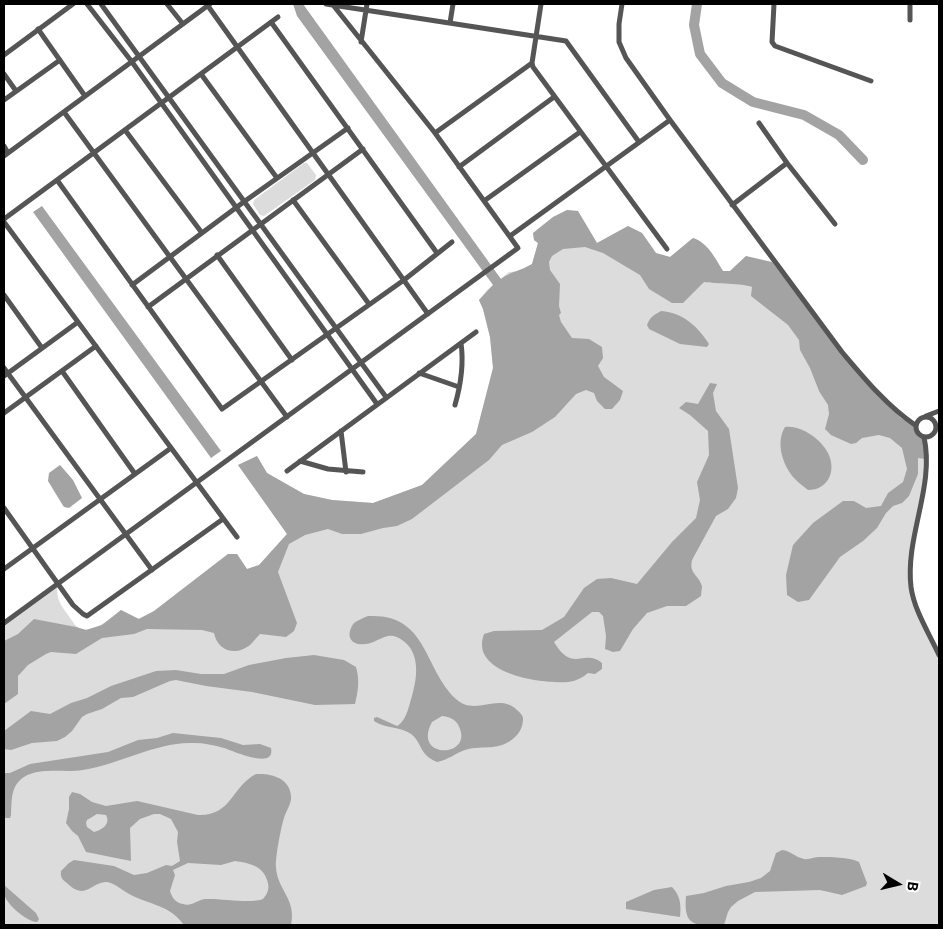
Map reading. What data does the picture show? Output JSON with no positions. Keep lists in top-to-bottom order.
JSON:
{
  "north": "right"
}
